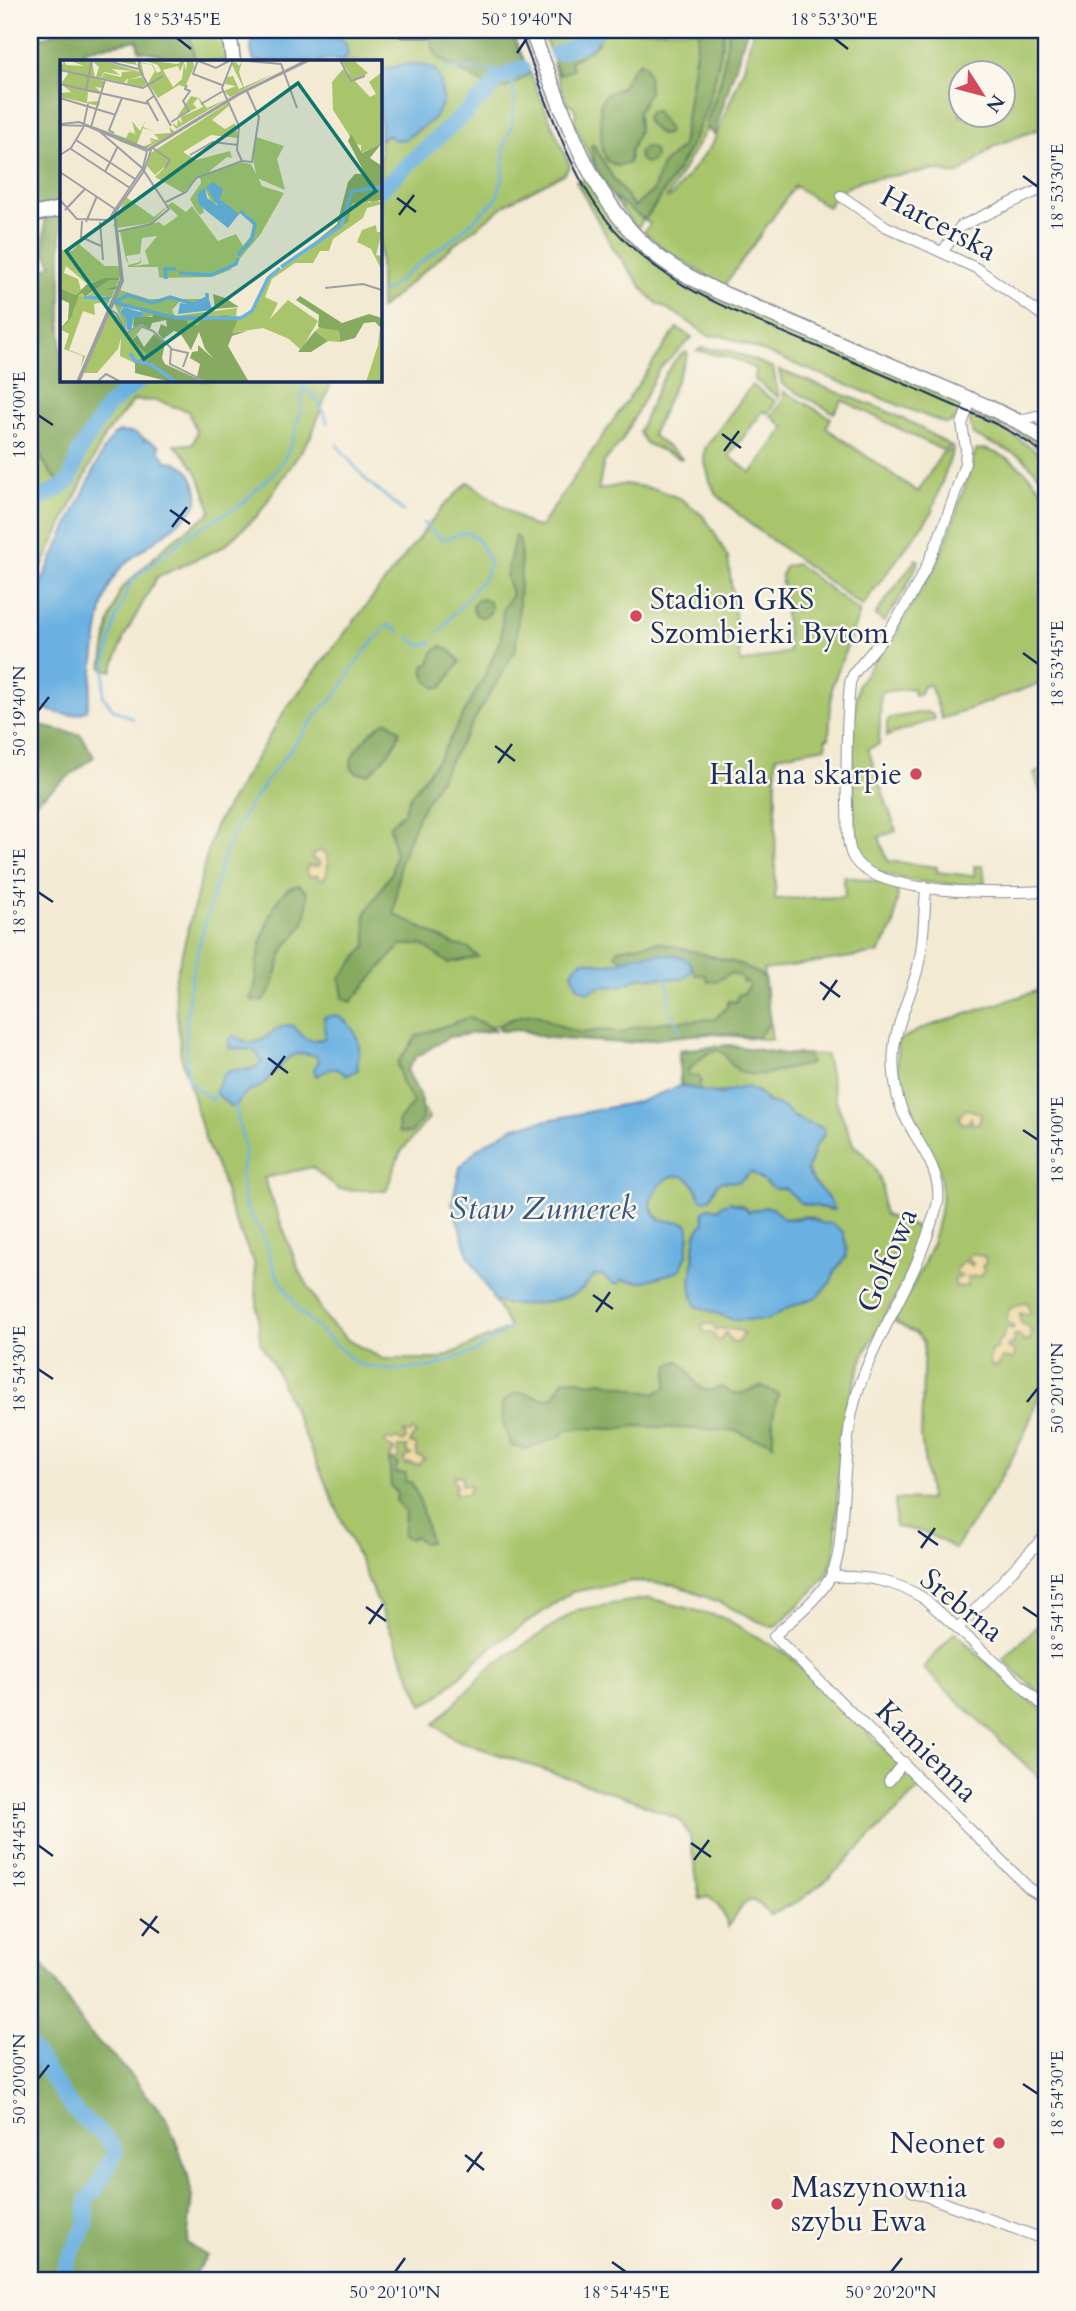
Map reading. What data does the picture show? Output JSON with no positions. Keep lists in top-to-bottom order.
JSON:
{
  "streets": {
    "street": [
      "Harcerska",
      "Golfowa",
      "Srebrna",
      "Kamienna"
    ]
  },
  "crossings": [
    ["Golfowa", "Srebrna"],
    ["Golfowa", "Kamienna"]
  ],
  "water": ["Staw Zumerek"],
  "places": [
    "Stadion GKS Szombierki Bytom",
    "Hala na skarpie",
    "Neonet",
    "Maszynownia szybu Ewa"
  ],
  "north": "bottom right",
  "coordinates": [
    "18°53'45\"E",
    "50°19'40\"N",
    "18°53'30\"E",
    "18°54'00\"E",
    "18°54'15\"E",
    "18°54'30\"E",
    "50°20'10\"N",
    "18°54'45\"E",
    "50°20'00\"N",
    "50°20'20\"N"
  ]
}
